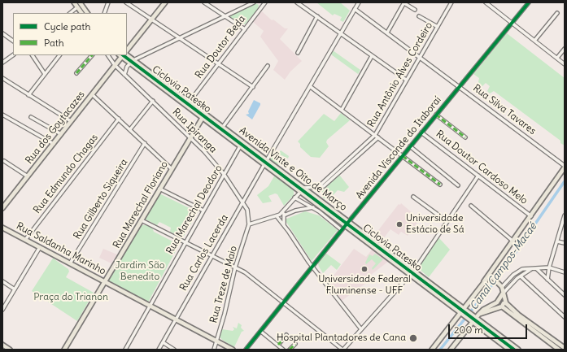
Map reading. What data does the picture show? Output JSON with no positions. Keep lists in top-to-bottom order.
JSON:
{
  "streets": {
    "main road": [
      "Rua dos Goytacazes",
      "Avenida Vinte e Oito de Março",
      "Rua Marechal Floriano",
      "Rua Saldanha Marinho"
    ],
    "street": [
      "Rua Doutor Beda",
      "Rua Antônio Alves Cordeiro",
      "Rua Silva Tavares",
      "Rua Ipiranga",
      "Avenida Visconde do Itaboraí",
      "Rua Doutor Cardoso Melo",
      "Rua Edmundo Chagas",
      "Rua Gilberto Siqueira",
      "Rua Marechal Deodoro",
      "Rua Carlos Lacerda",
      "Rua Treze de Maio"
    ],
    "cycle path": ["Ciclovia Patesko"]
  },
  "crossings": [
    ["Rua Doutor Beda", "Avenida Vinte e Oito de Março"],
    ["Rua Antônio Alves Cordeiro", "Rua Silva Tavares"],
    ["Rua Antônio Alves Cordeiro", "Avenida Vinte e Oito de Março"],
    ["Rua Silva Tavares", "Avenida Visconde do Itaboraí"],
    ["Rua dos Goytacazes", "Rua Ipiranga"],
    ["Rua dos Goytacazes", "Avenida Vinte e Oito de Março"],
    ["Rua Ipiranga", "Rua Marechal Floriano"],
    ["Rua Ipiranga", "Rua Marechal Deodoro"],
    ["Rua Ipiranga", "Rua Carlos Lacerda"],
    ["Rua Ipiranga", "Rua Treze de Maio"],
    ["Avenida Visconde do Itaboraí", "Rua Doutor Cardoso Melo"],
    ["Avenida Visconde do Itaboraí", "Avenida Vinte e Oito de Março"],
    ["Avenida Vinte e Oito de Março", "Rua Marechal Floriano"],
    ["Avenida Vinte e Oito de Março", "Rua Marechal Deodoro"],
    ["Avenida Vinte e Oito de Março", "Rua Carlos Lacerda"],
    ["Rua Edmundo Chagas", "Rua Saldanha Marinho"],
    ["Rua Gilberto Siqueira", "Rua Saldanha Marinho"],
    ["Rua Marechal Floriano", "Rua Saldanha Marinho"],
    ["Rua Marechal Deodoro", "Rua Saldanha Marinho"],
    ["Rua Saldanha Marinho", "Rua Carlos Lacerda"],
    ["Rua Saldanha Marinho", "Rua Treze de Maio"]
  ],
  "water": ["Canal Campos-Macaé"],
  "parks": ["Jardim São Benedito", "Praça do Trianon"],
  "places": ["Universidade Estácio de Sá", "Universidade Federal Fluminense - UFF", "Hospital Plantadores de Cana"],
  "legend": ["Cycle path", "Path"],
  "scale_bar": "200 m"
}
